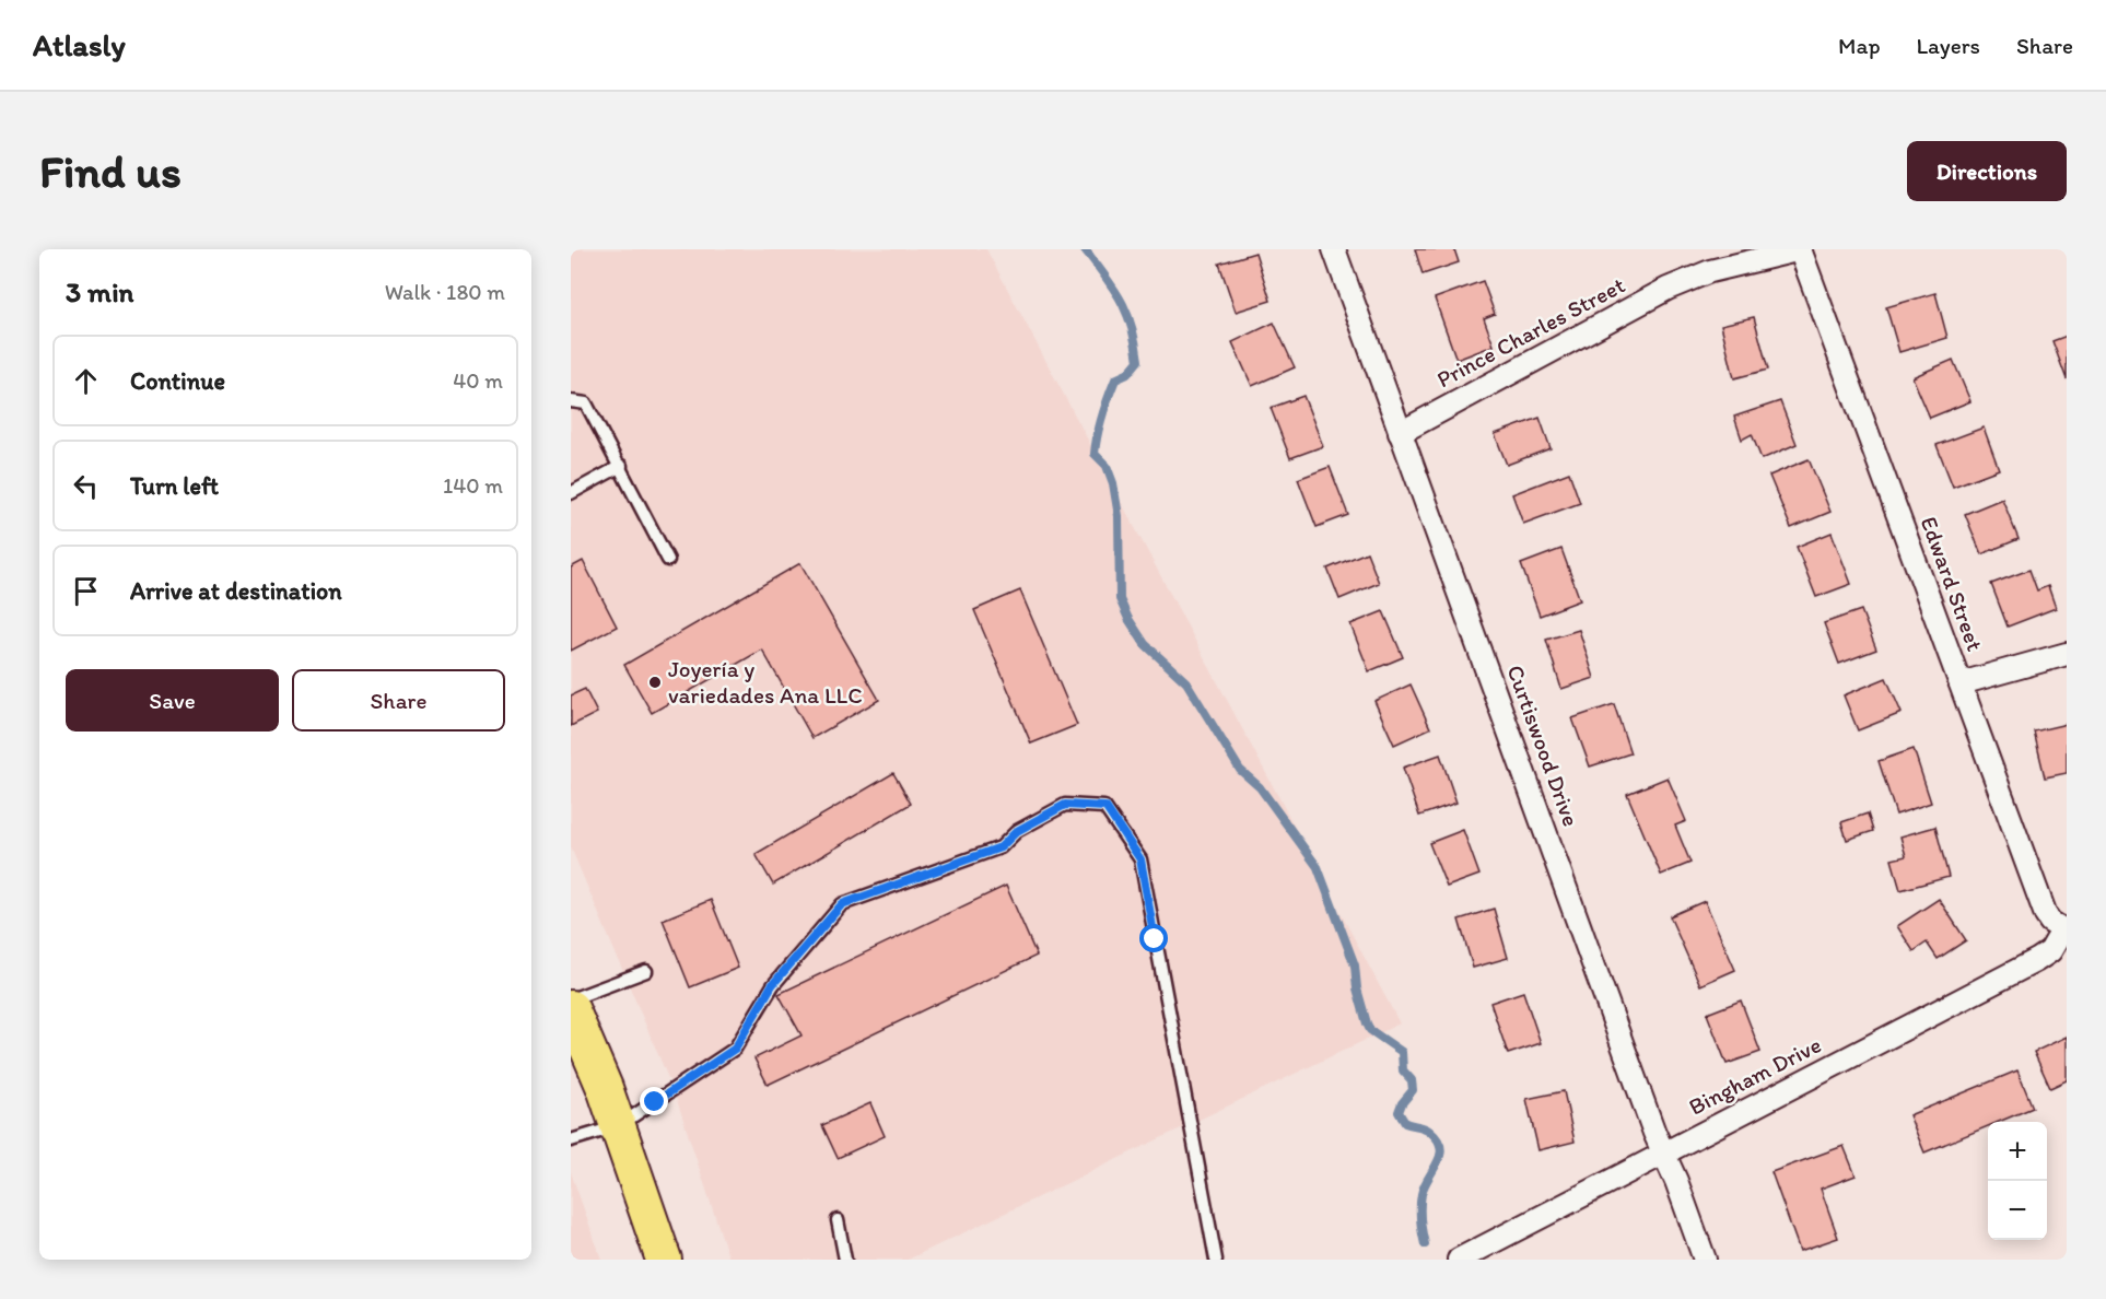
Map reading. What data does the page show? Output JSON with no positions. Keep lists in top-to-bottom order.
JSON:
{
  "streets": {
    "street": [
      "Prince Charles Street",
      "Edward Street",
      "Curtiswood Drive",
      "Bingham Drive"
    ]
  },
  "crossings": [
    ["Prince Charles Street", "Edward Street"],
    ["Prince Charles Street", "Curtiswood Drive"],
    ["Edward Street", "Bingham Drive"],
    ["Curtiswood Drive", "Bingham Drive"]
  ],
  "places": ["Joyería y variedades Ana LLC"],
  "page": {
    "header": "Atlasly",
    "nav": ["Map", "Layers", "Share"],
    "buttons": [
      "Directions",
      ["Save", "Share"]
    ],
    "title": "Find us",
    "heading": ["3 min", "Walk · 180 m"],
    "list": [
      ["Continue", "40 m"],
      ["Turn left", "140 m"],
      "Arrive at destination"
    ],
    "map_buttons": ["+", "−"]
  }
}
